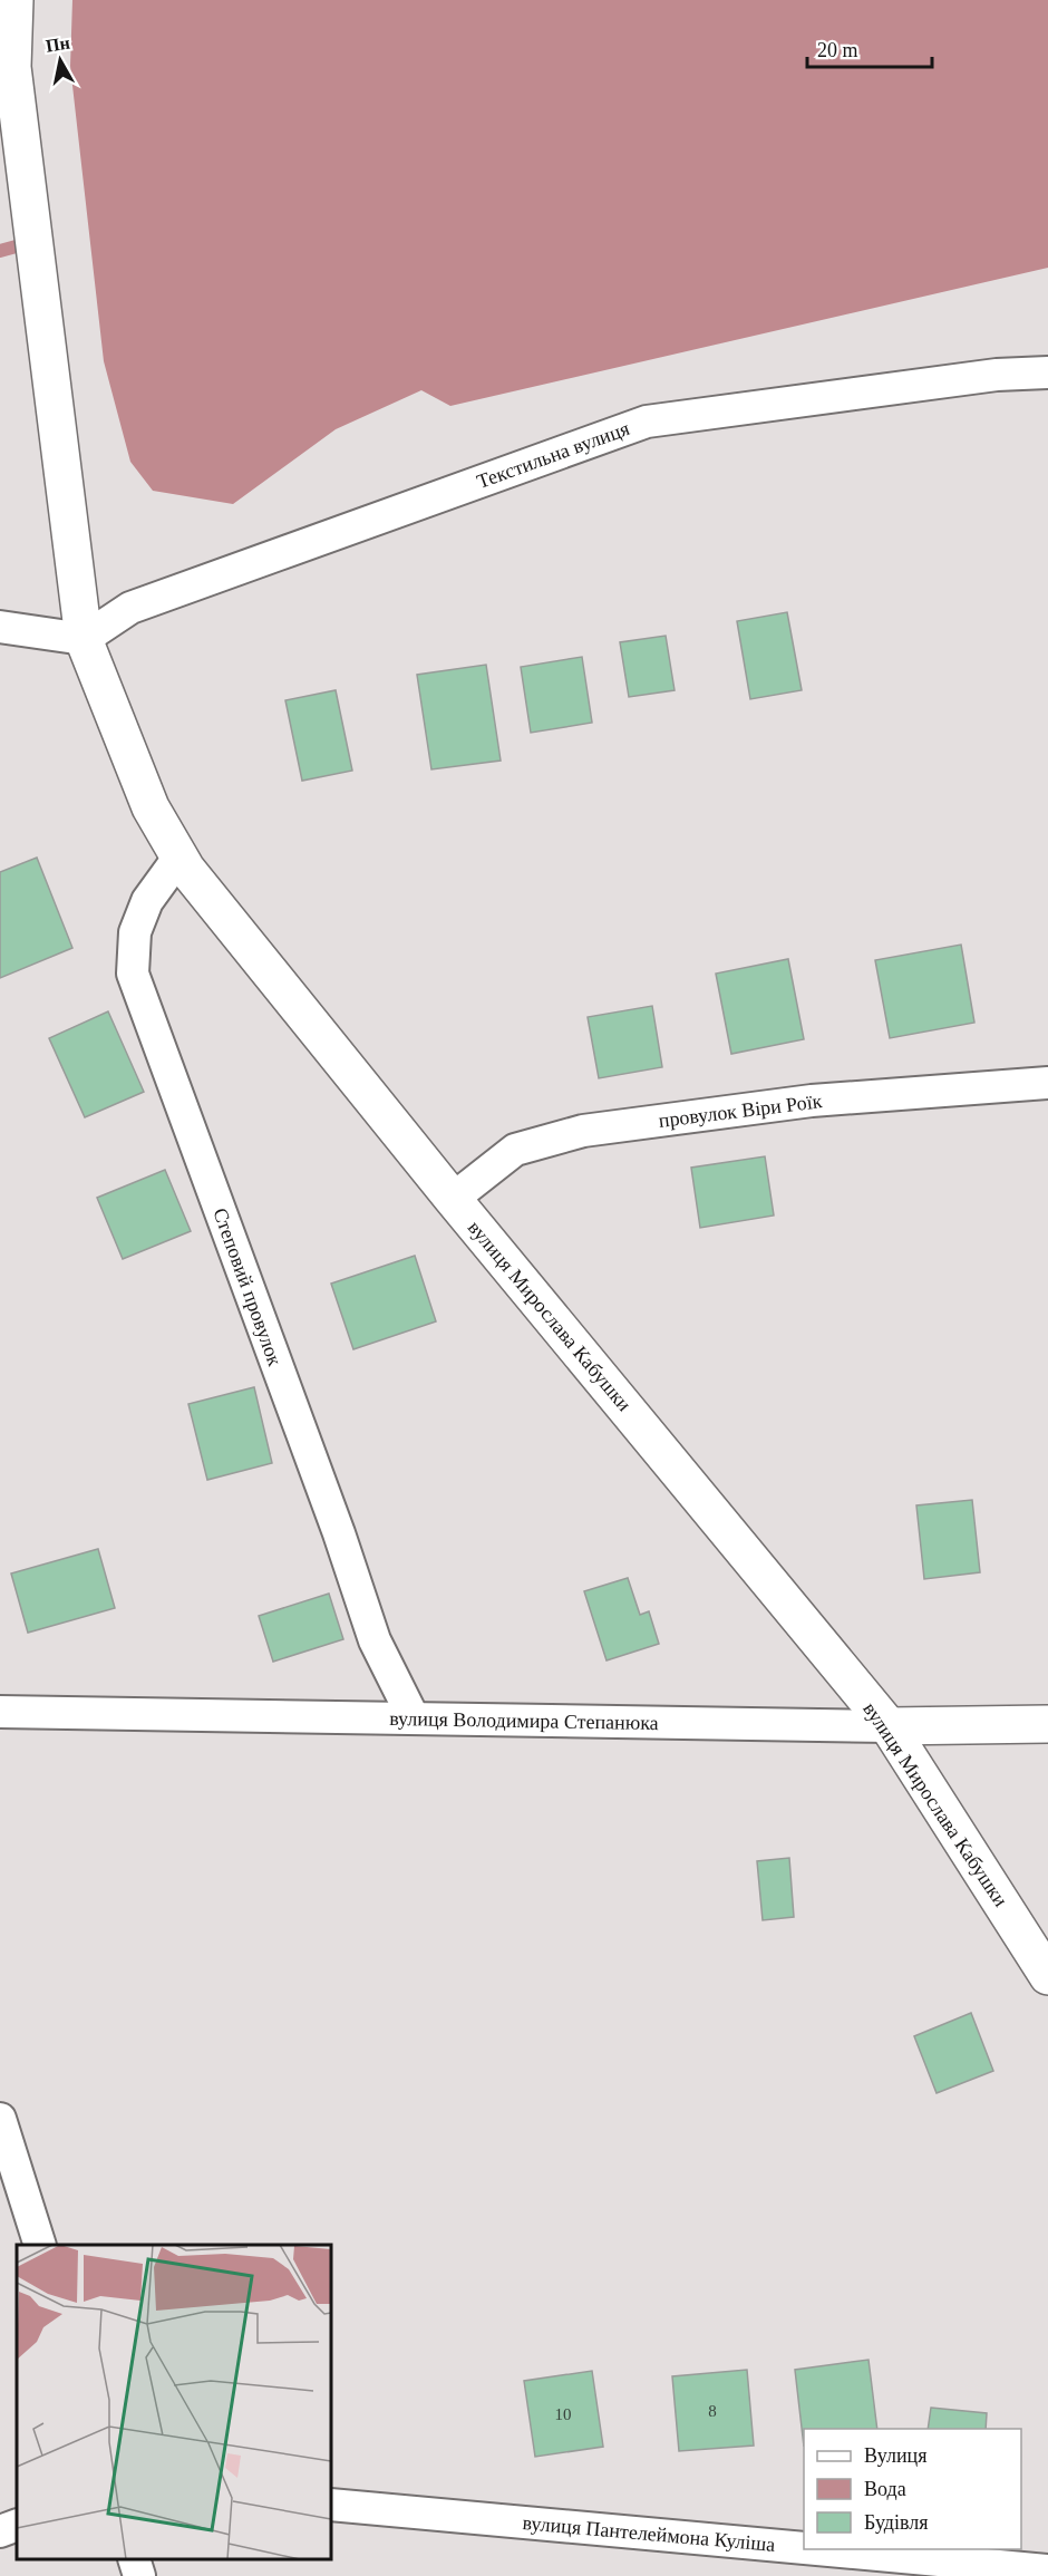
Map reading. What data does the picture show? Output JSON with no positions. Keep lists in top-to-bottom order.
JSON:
{
  "streets": {
    "street": [
      "Текстильна вулиця",
      "провулок Віри Роїк",
      "Степовий провулок",
      "вулиця Мирослава Кабушки",
      "вулиця Володимира Степанюка",
      "вулиця Пантелеймона Куліша"
    ]
  },
  "crossings": [
    ["Текстильна вулиця", "вулиця Мирослава Кабушки"],
    ["провулок Віри Роїк", "вулиця Мирослава Кабушки"],
    ["Степовий провулок", "вулиця Мирослава Кабушки"],
    ["Степовий провулок", "вулиця Володимира Степанюка"],
    ["вулиця Мирослава Кабушки", "вулиця Володимира Степанюка"]
  ],
  "house_numbers": ["8", "10"],
  "legend": ["Вулиця", "Вода", "Будівля"],
  "scale_bar": "20 m",
  "north": "top"
}
